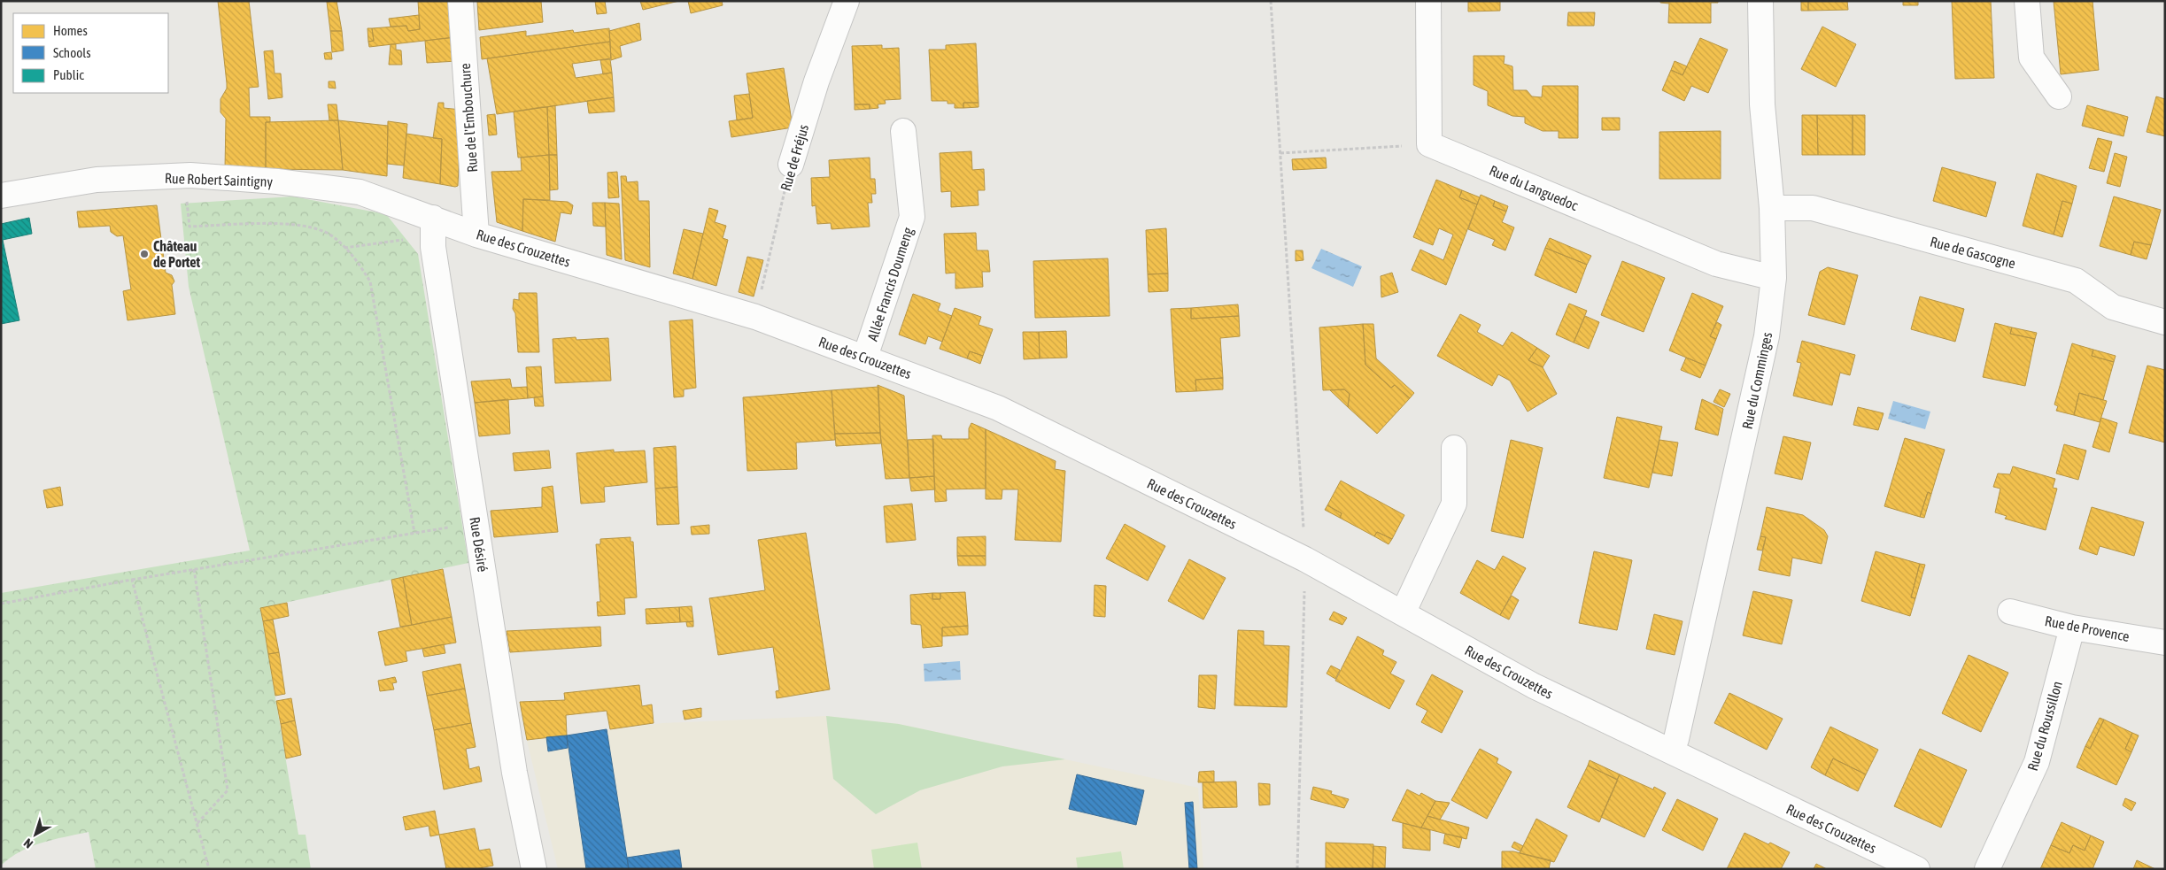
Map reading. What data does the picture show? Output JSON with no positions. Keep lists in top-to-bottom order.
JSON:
{
  "streets": {
    "street": [
      "Rue de l'Embouchure",
      "Rue de Fréjus",
      "Rue Robert Saintigny",
      "Rue du Languedoc",
      "Rue des Crouzettes",
      "Rue de Gascogne",
      "Allée Francis Doumeng",
      "Rue du Comminges",
      "Rue Désiré",
      "Rue de Provence",
      "Rue du Roussillon"
    ]
  },
  "crossings": [
    ["Rue de l'Embouchure", "Rue des Crouzettes"],
    ["Rue de Fréjus", "Rue des Crouzettes"],
    ["Rue Robert Saintigny", "Rue des Crouzettes"],
    ["Rue Robert Saintigny", "Rue Désiré"],
    ["Rue du Languedoc", "Rue du Comminges"],
    ["Rue des Crouzettes", "Allée Francis Doumeng"],
    ["Rue des Crouzettes", "Rue du Comminges"],
    ["Rue des Crouzettes", "Rue Désiré"],
    ["Rue de Gascogne", "Rue du Comminges"],
    ["Rue de Provence", "Rue du Roussillon"]
  ],
  "places": ["Château de Portet"],
  "legend": ["Homes", "Schools", "Public"],
  "north": "bottom left"
}
